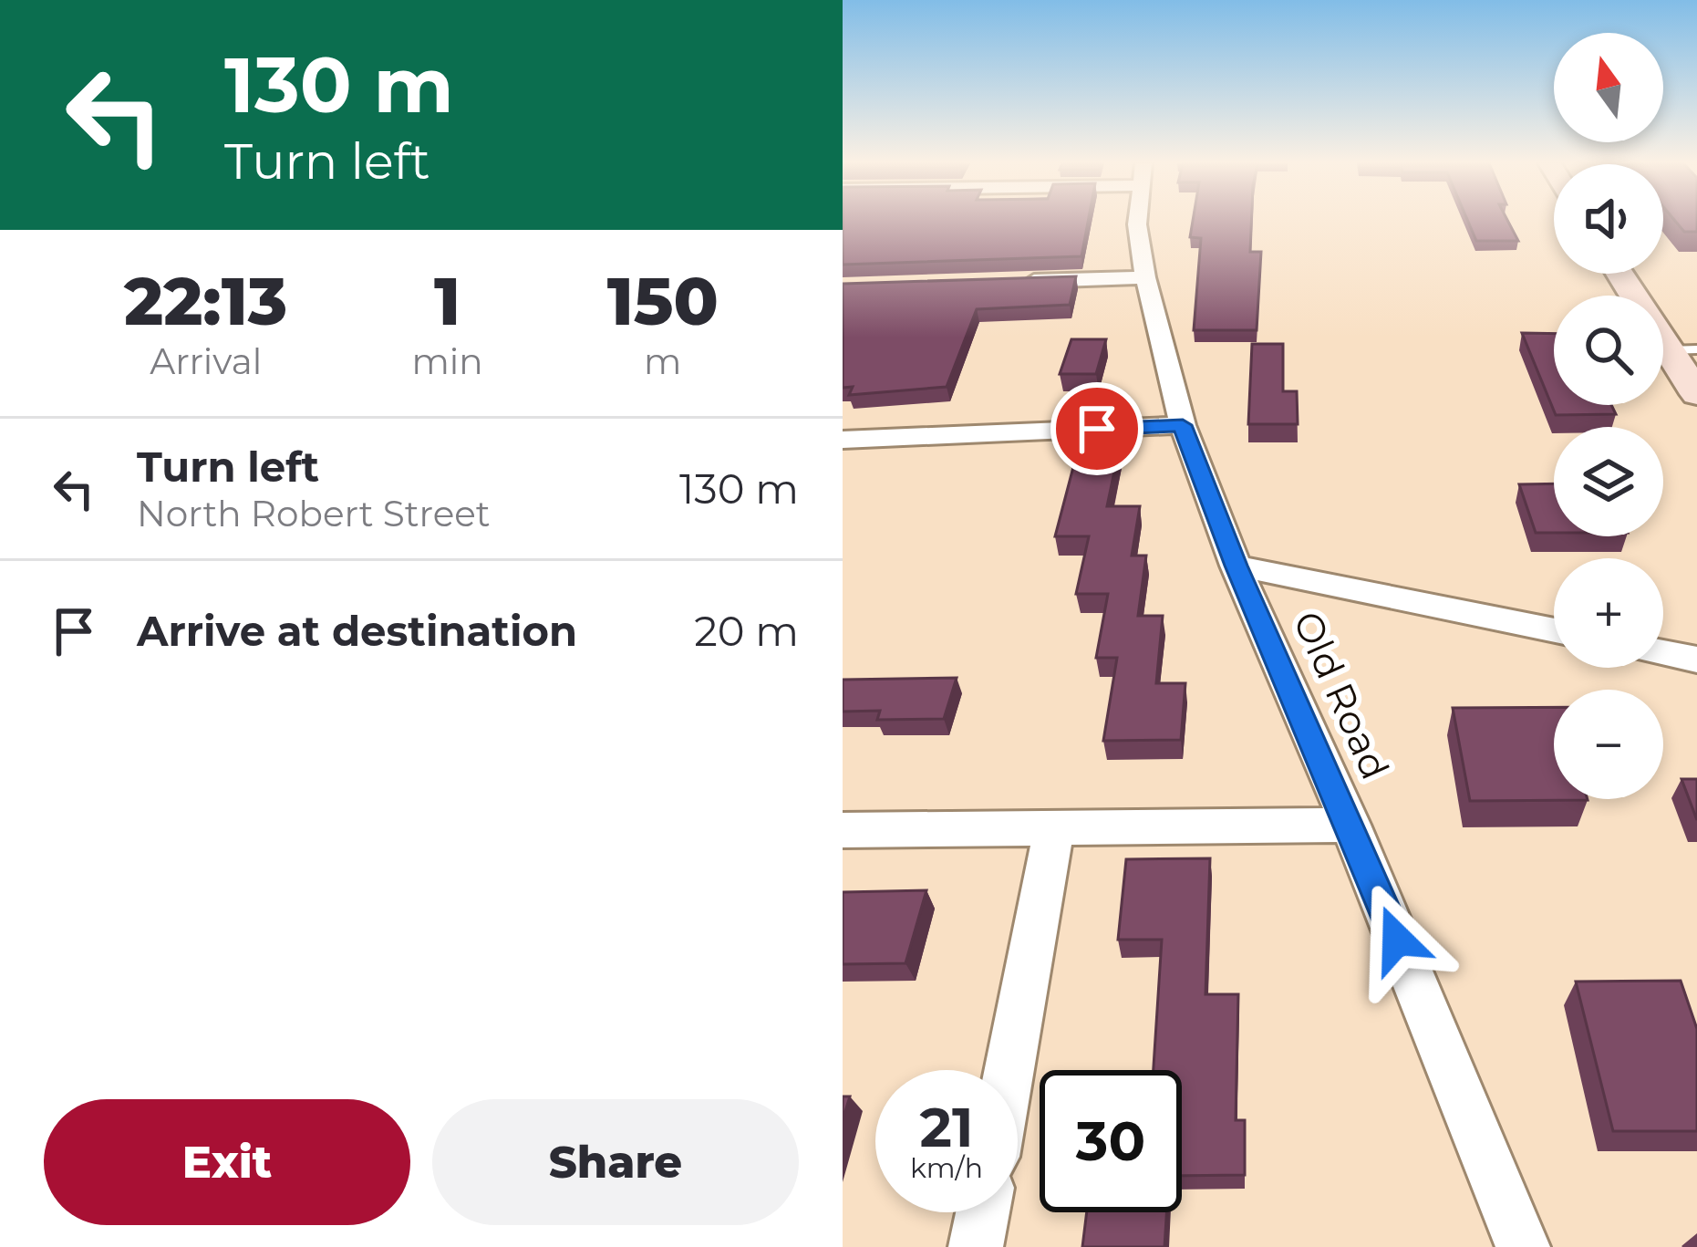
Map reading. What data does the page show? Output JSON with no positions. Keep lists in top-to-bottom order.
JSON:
{
  "streets": {
    "street": ["Old Road"]
  },
  "north": "top",
  "page": {
    "turn": ["130 m", "Turn left"],
    "map_buttons": ["+", "−"],
    "eta": [
      "22:13",
      "Arrival",
      "1",
      "min",
      "150",
      "m"
    ],
    "list": [
      {
        "name": "Turn left",
        "note": "North Robert Street",
        "value": "130 m"
      },
      {
        "name": "Arrive at destination",
        "value": "20 m"
      }
    ],
    "speed": "21 km/h",
    "limit": "30",
    "buttons": ["Exit", "Share"]
  }
}
